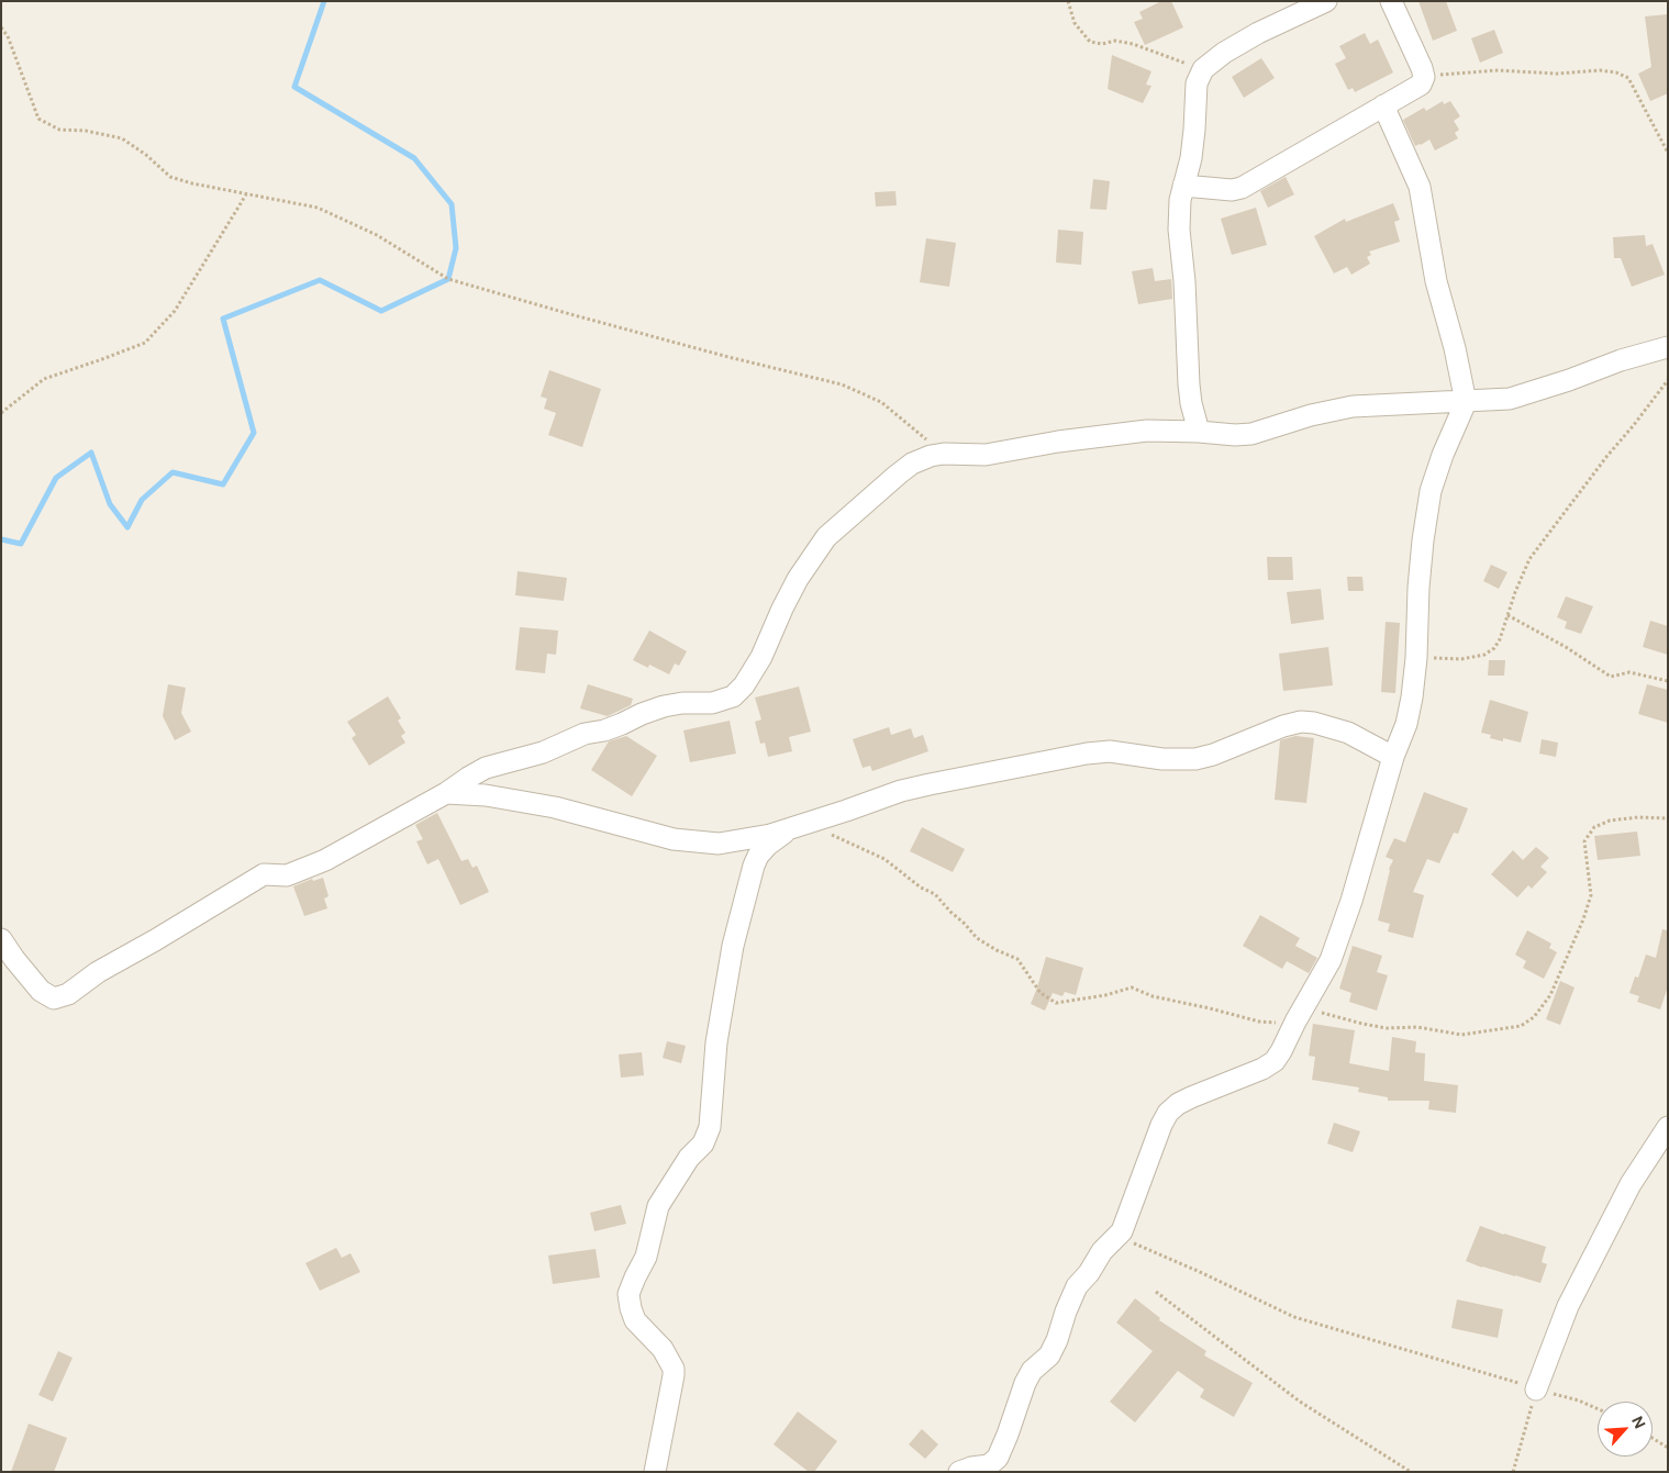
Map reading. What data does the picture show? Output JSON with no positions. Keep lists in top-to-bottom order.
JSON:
{
  "north": "top right"
}
